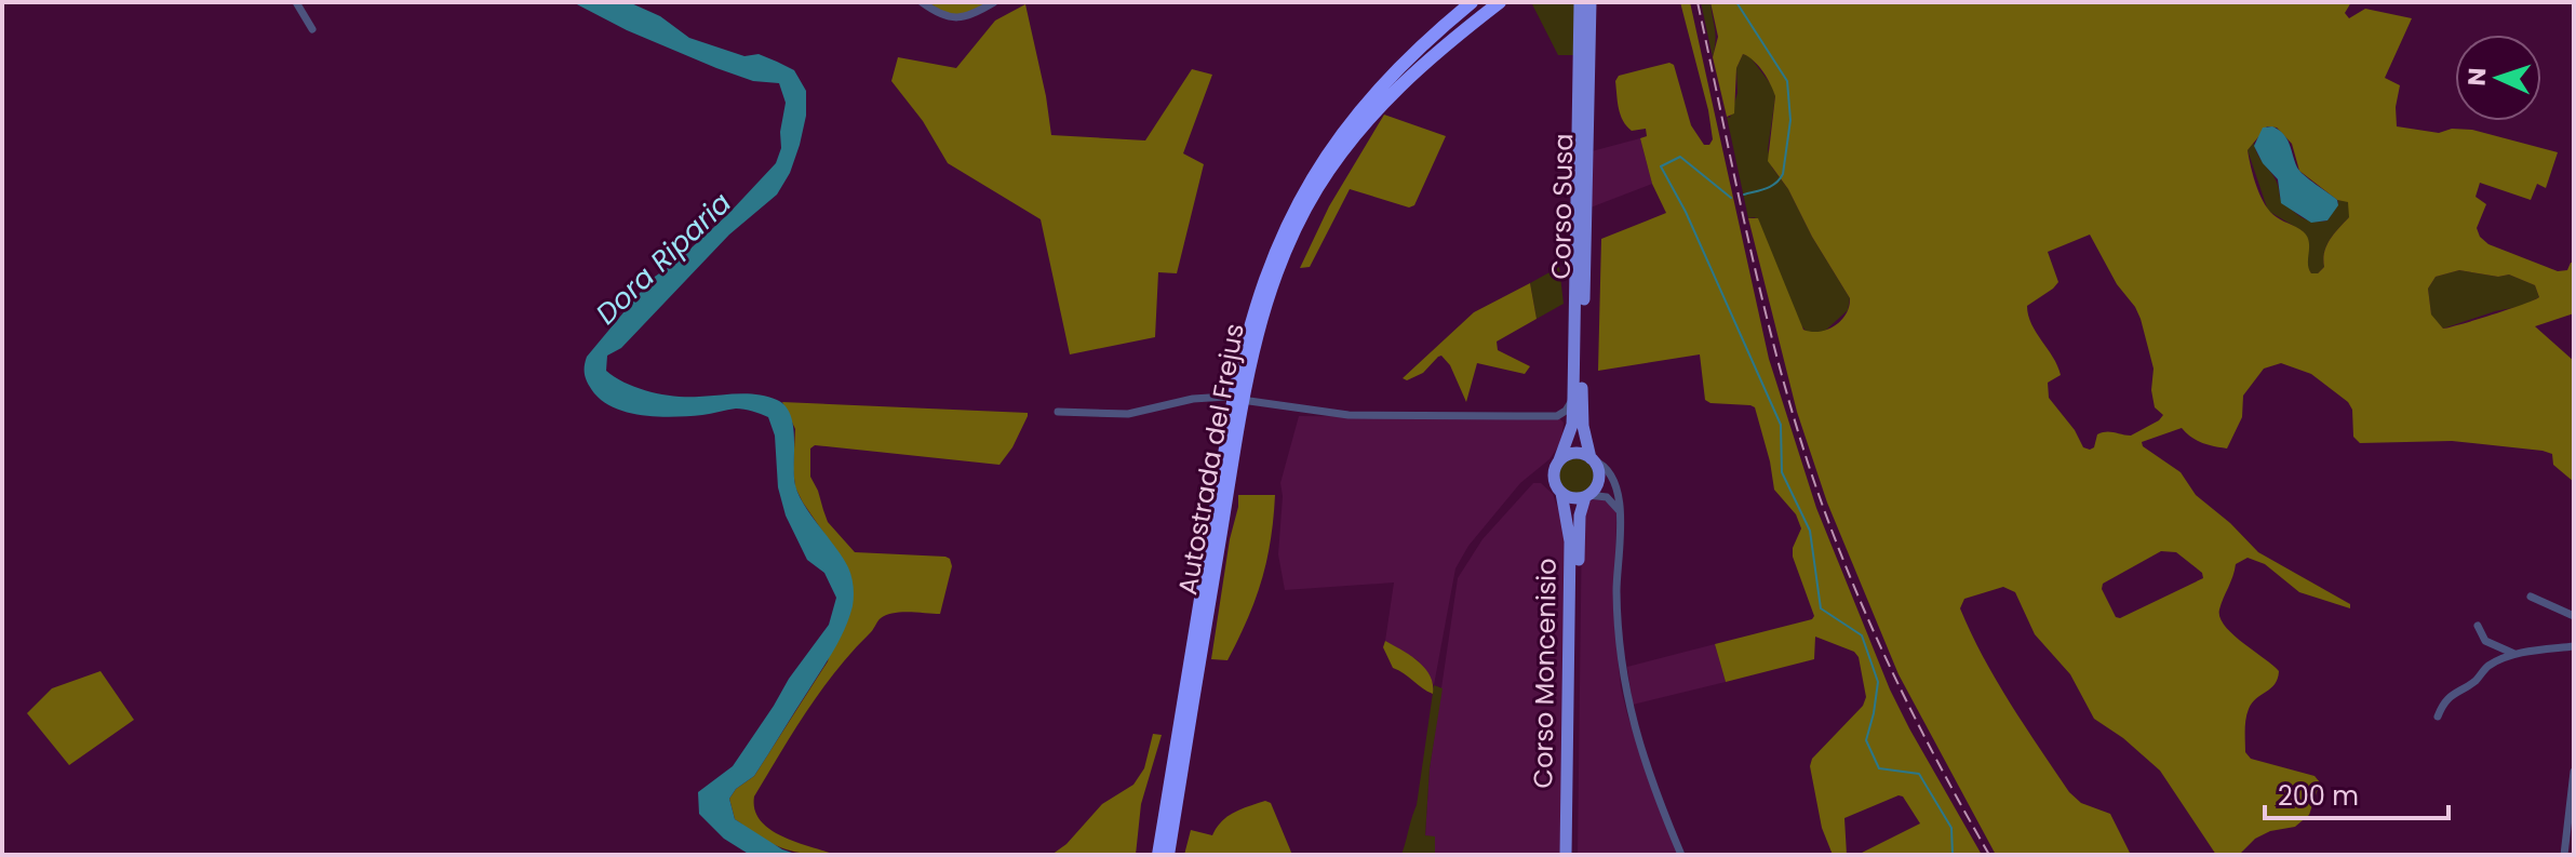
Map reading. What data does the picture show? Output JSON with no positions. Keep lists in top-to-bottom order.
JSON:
{
  "streets": {
    "highway": ["Autostrada del Frejus"],
    "main road": ["Corso Susa", "Corso Moncenisio"]
  },
  "water": ["Dora Riparia"],
  "scale_bar": "200 m",
  "north": "left"
}
